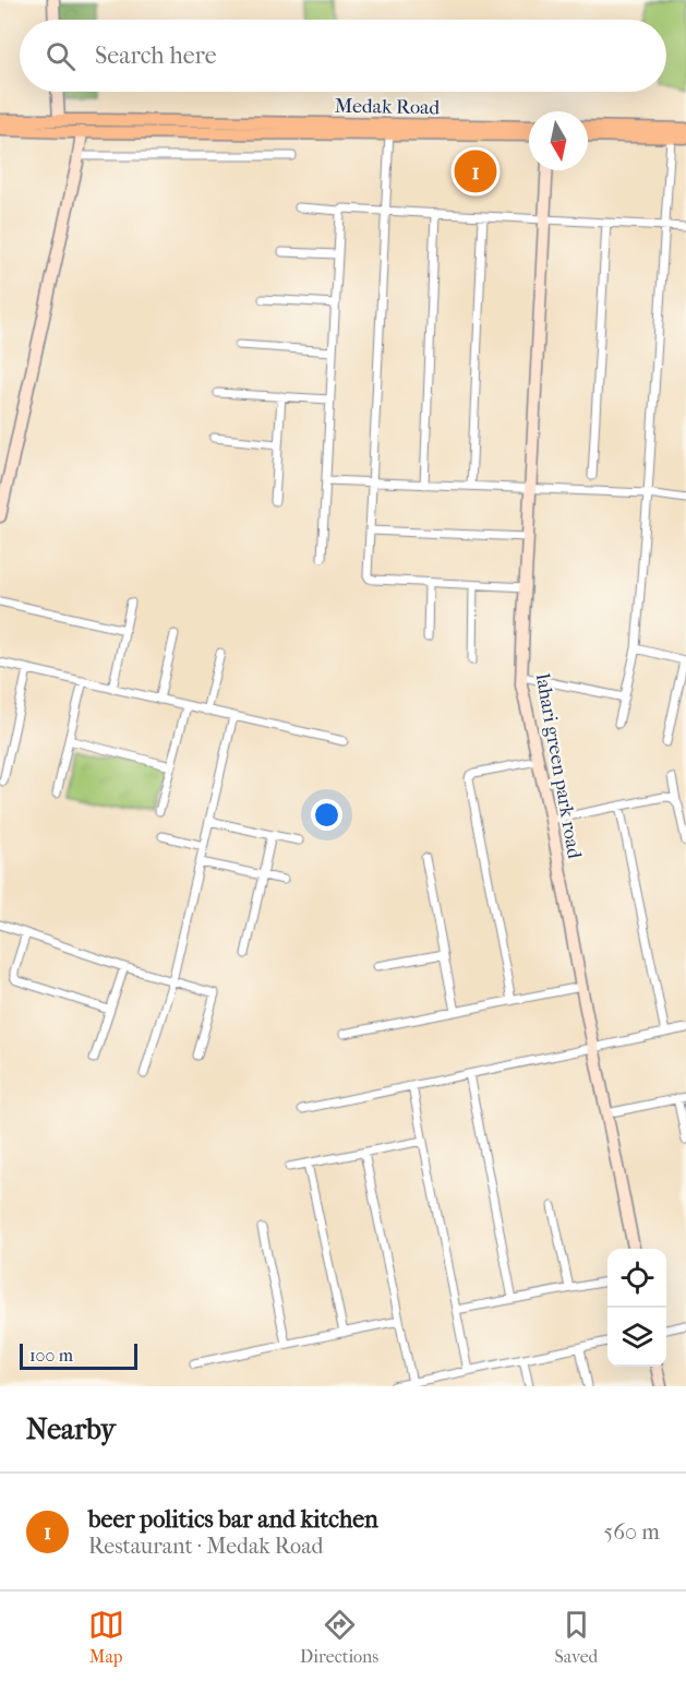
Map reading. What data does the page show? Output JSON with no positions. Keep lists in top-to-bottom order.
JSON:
{
  "streets": {
    "main road": ["Medak Road"],
    "street": ["lahari green park road"]
  },
  "scale_bar": "100 m",
  "north": "bottom",
  "page": {
    "search": "Search here",
    "pins": "1",
    "scale": "100 m",
    "heading": "Nearby",
    "list": [
      {
        "mark": "1",
        "name": "beer politics bar and kitchen",
        "note": "Restaurant · Medak Road",
        "value": "560 m"
      }
    ],
    "nav": ["Map", "Directions", "Saved"]
  }
}
